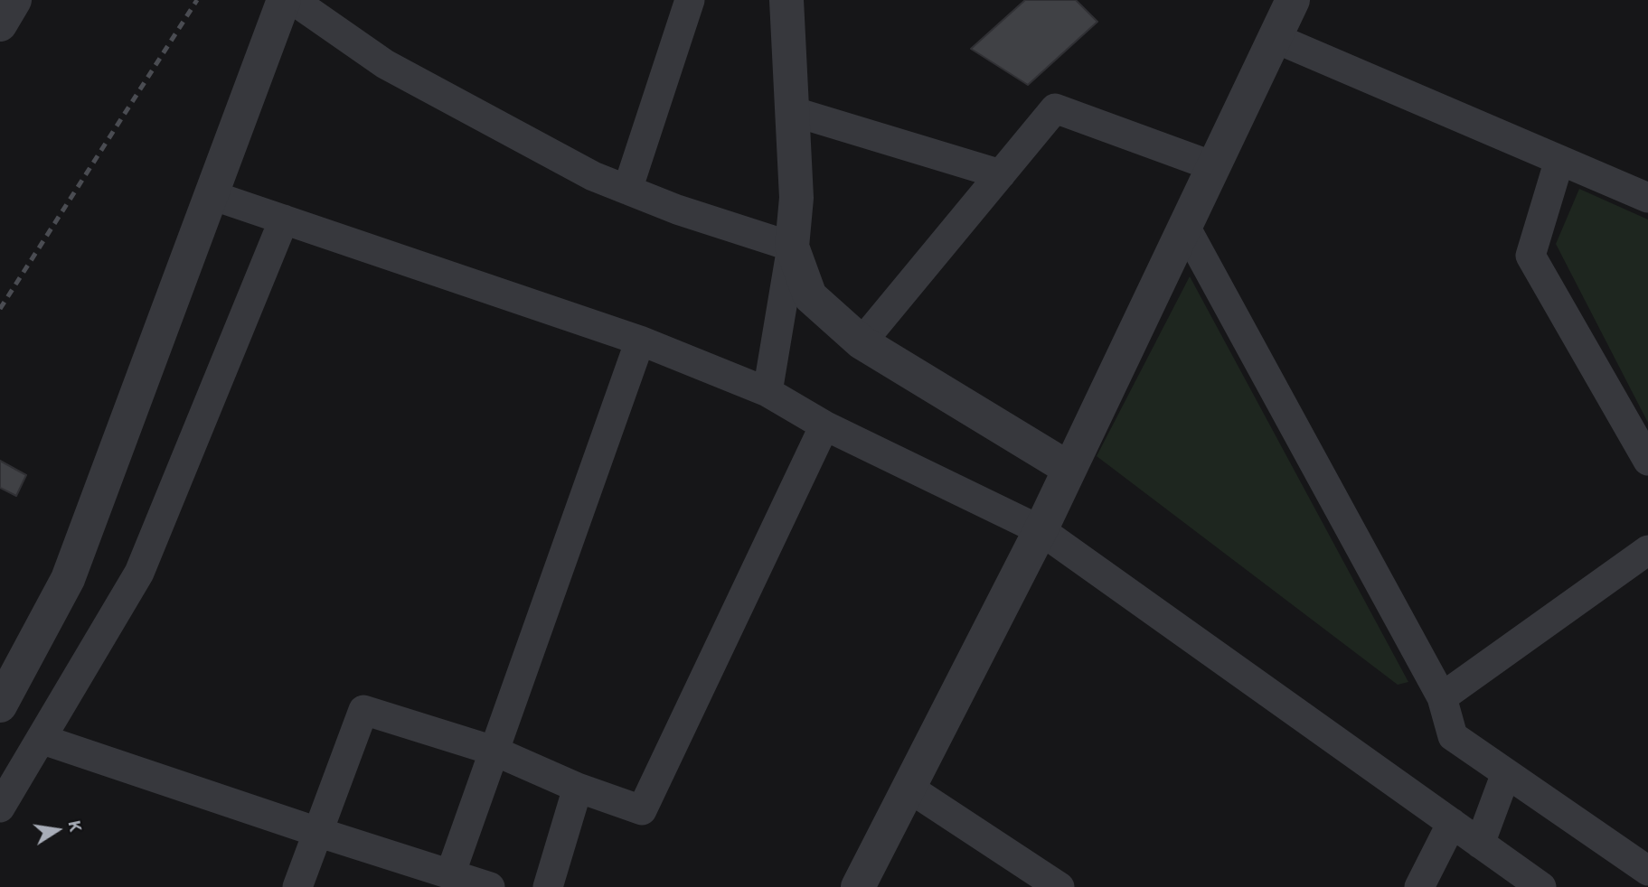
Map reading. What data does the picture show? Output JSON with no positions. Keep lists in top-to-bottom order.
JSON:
{
  "north": "right"
}
